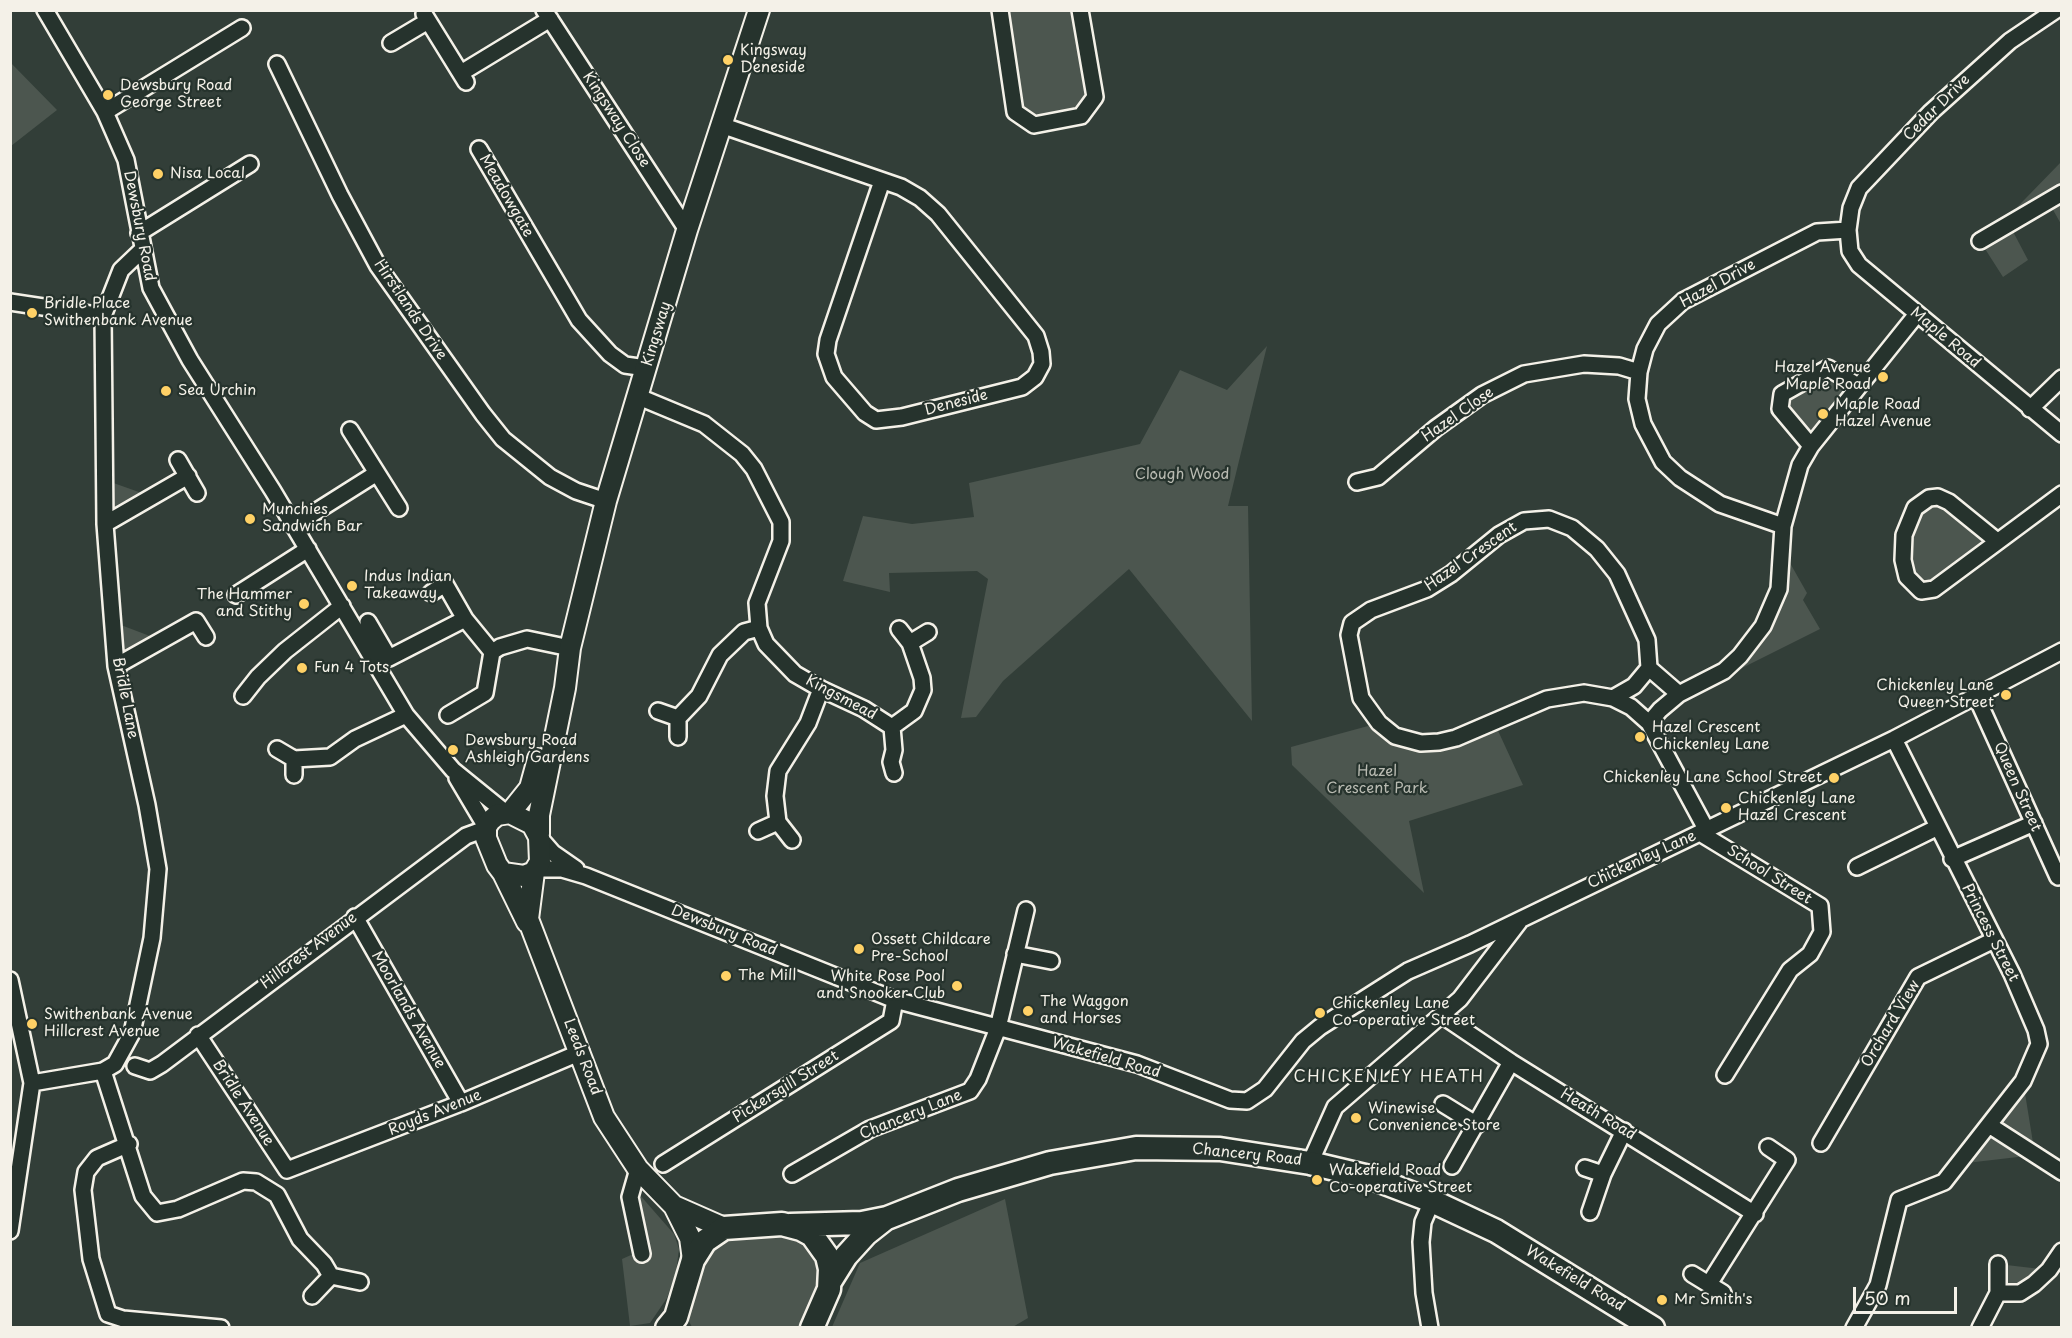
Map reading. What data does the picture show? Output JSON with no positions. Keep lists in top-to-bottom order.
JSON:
{
  "streets": {
    "highway": ["Wakefield Road", "Chancery Road"],
    "main road": ["Kingsway", "Leeds Road"],
    "street": [
      "Cedar Drive",
      "Kingsway Close",
      "Meadowgate",
      "Dewsbury Road",
      "Hazel Drive",
      "Hirstlands Drive",
      "Maple Road",
      "Deneside",
      "Hazel Close",
      "Hazel Crescent",
      "Bridle Lane",
      "Kingsmead",
      "Queen Street",
      "Chickenley Lane",
      "School Street",
      "Princess Street",
      "Hillcrest Avenue",
      "Moorlands Avenue",
      "Orchard View",
      "Pickersgill Street",
      "Bridle Avenue",
      "Royds Avenue",
      "Chancery Lane",
      "Heath Road"
    ]
  },
  "crossings": [
    ["Cedar Drive", "Hazel Drive"],
    ["Cedar Drive", "Maple Road"],
    ["Kingsway Close", "Kingsway"],
    ["Meadowgate", "Kingsway"],
    ["Dewsbury Road", "Kingsway"],
    ["Dewsbury Road", "Bridle Lane"],
    ["Dewsbury Road", "Hillcrest Avenue"],
    ["Dewsbury Road", "Leeds Road"],
    ["Dewsbury Road", "Wakefield Road"],
    ["Dewsbury Road", "Pickersgill Street"],
    ["Hazel Drive", "Maple Road"],
    ["Hazel Drive", "Hazel Close"],
    ["Hirstlands Drive", "Kingsway"],
    ["Kingsway", "Deneside"],
    ["Kingsway", "Kingsmead"],
    ["Kingsway", "Hillcrest Avenue"],
    ["Kingsway", "Leeds Road"],
    ["Hazel Crescent", "Chickenley Lane"],
    ["Hazel Crescent", "School Street"],
    ["Queen Street", "Chickenley Lane"],
    ["Chickenley Lane", "School Street"],
    ["Chickenley Lane", "Princess Street"],
    ["Chickenley Lane", "Wakefield Road"],
    ["Princess Street", "Orchard View"],
    ["Hillcrest Avenue", "Moorlands Avenue"],
    ["Hillcrest Avenue", "Leeds Road"],
    ["Hillcrest Avenue", "Bridle Avenue"],
    ["Moorlands Avenue", "Royds Avenue"],
    ["Leeds Road", "Royds Avenue"],
    ["Leeds Road", "Chancery Road"],
    ["Wakefield Road", "Pickersgill Street"],
    ["Wakefield Road", "Chancery Lane"],
    ["Wakefield Road", "Chancery Road"],
    ["Bridle Avenue", "Royds Avenue"]
  ],
  "districts": ["CHICKENLEY HEATH"],
  "parks": ["Clough Wood", "Hazel Crescent Park"],
  "places": [
    "Kingsway Deneside",
    "Dewsbury Road George Street",
    "Nisa Local",
    "Bridle Place Swithenbank Avenue",
    "Hazel Avenue Maple Road",
    "Sea Urchin",
    "Maple Road Hazel Avenue",
    "Munchies Sandwich Bar",
    "Indus Indian Takeaway",
    "The Hammer and Stithy",
    "Fun 4 Tots",
    "Chickenley Lane Queen Street",
    "Hazel Crescent Chickenley Lane",
    "Dewsbury Road Ashleigh Gardens",
    "Chickenley Lane School Street",
    "Chickenley Lane Hazel Crescent",
    "Ossett Childcare Pre-School",
    "The Mill",
    "White Rose Pool and Snooker Club",
    "The Waggon and Horses",
    "Chickenley Lane Co-operative Street",
    "Swithenbank Avenue Hillcrest Avenue",
    "Winewise Convenience Store",
    "Wakefield Road Co-operative Street",
    "Mr Smith's"
  ],
  "scale_bar": "50 m"
}
